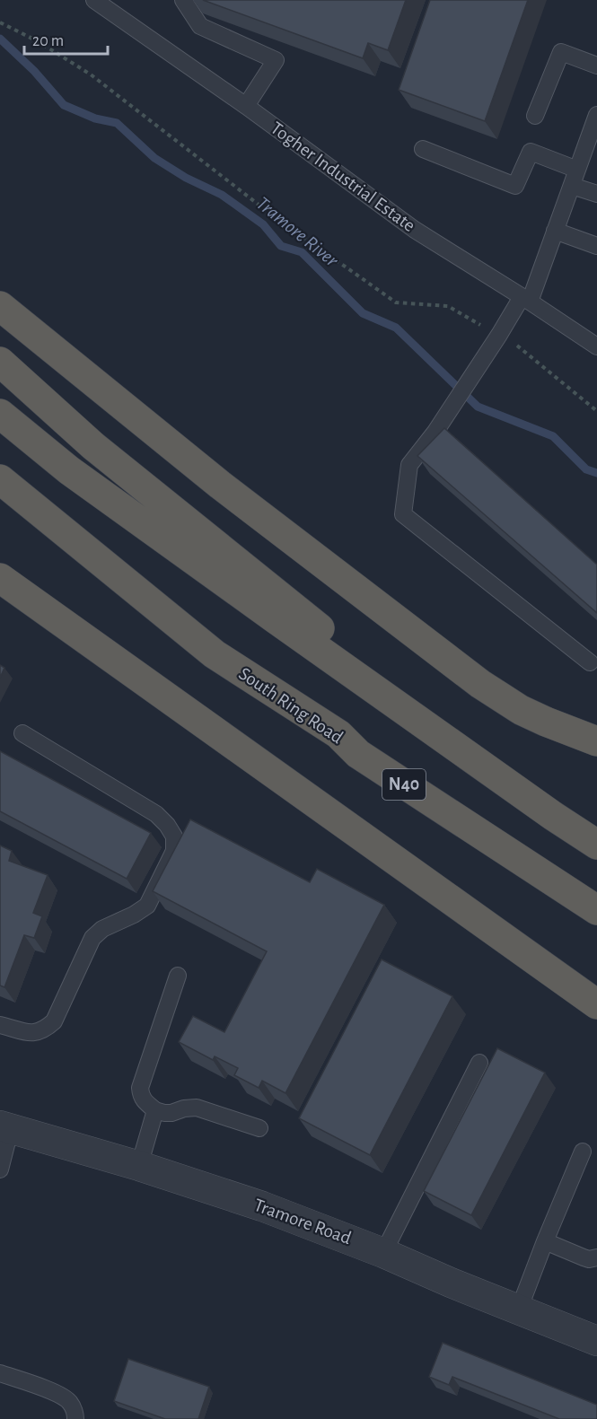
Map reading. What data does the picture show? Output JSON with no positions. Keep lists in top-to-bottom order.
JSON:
{
  "streets": {
    "highway": ["South Ring Road", "N40"],
    "street": ["Tramore Road"],
    "lane": ["Togher Industrial Estate"]
  },
  "water": ["Tramore River"],
  "scale_bar": "20 m"
}
